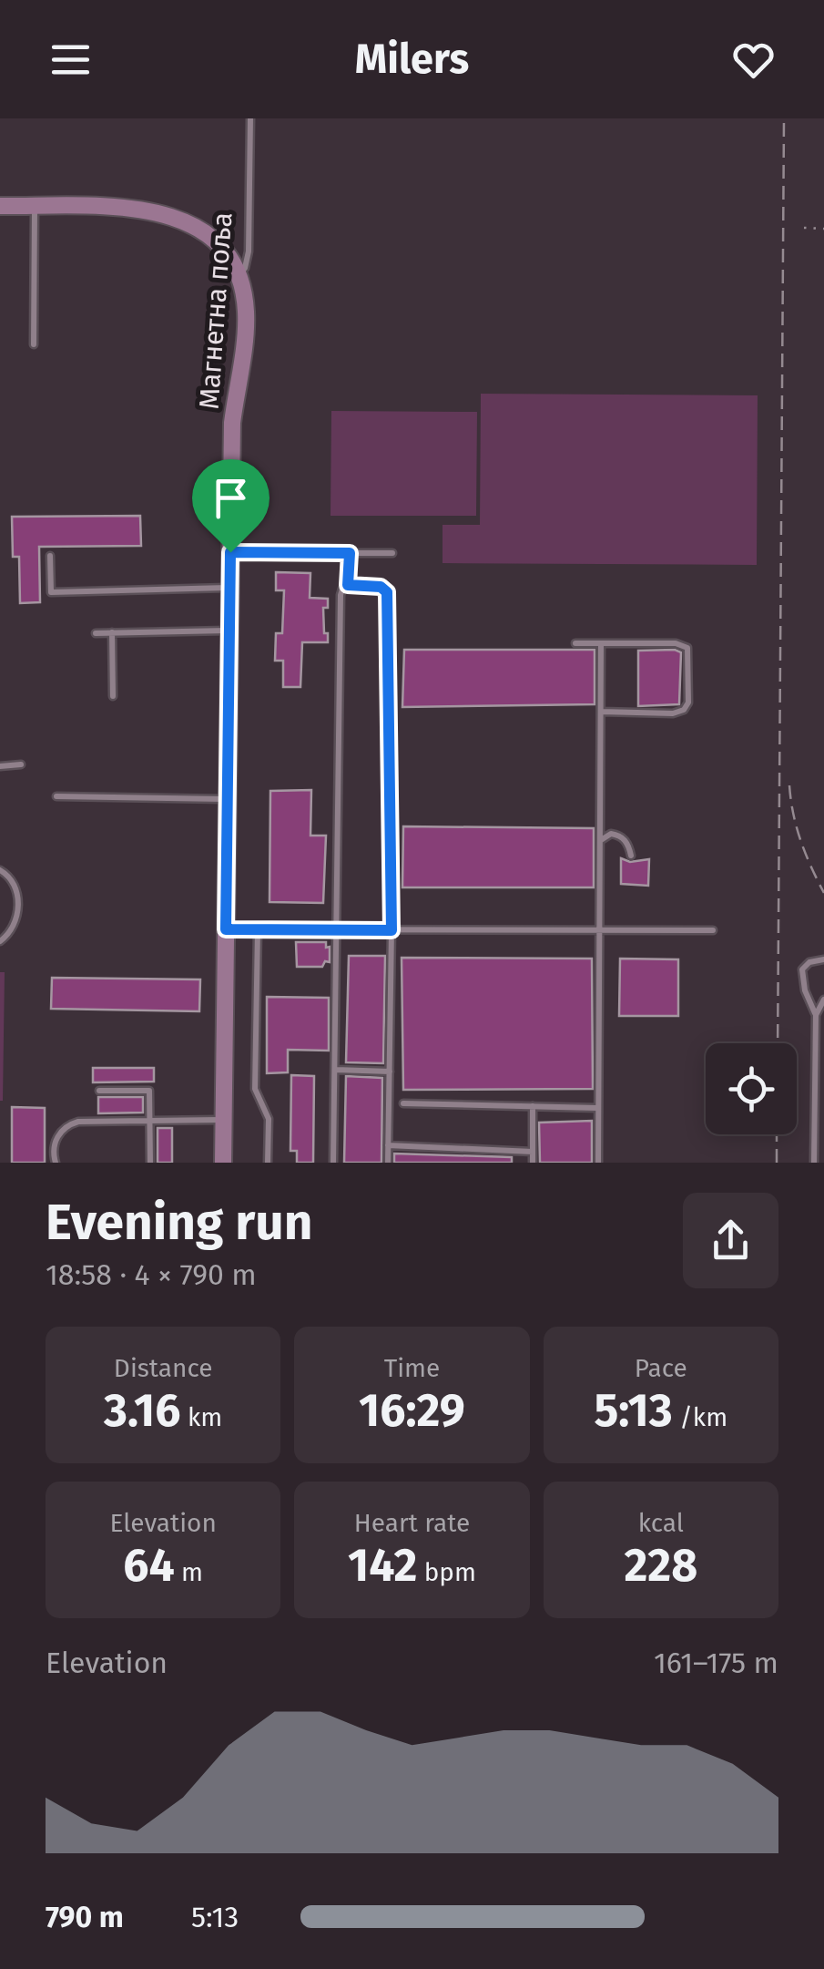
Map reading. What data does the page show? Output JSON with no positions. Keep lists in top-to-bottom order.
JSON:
{
  "streets": {
    "street": ["Магнетна поља"]
  },
  "page": {
    "header": "Milers",
    "heading": ["Evening run", "18:58 · 4 × 790 m"],
    "stats": [
      ["Distance", "3.16 km"],
      ["Time", "16:29"],
      ["Pace", "5:13 /km"],
      ["Elevation", "64 m"],
      ["Heart rate", "142 bpm"],
      ["kcal", "228"]
    ],
    "chart": ["Elevation", "161–175 m"],
    "list": [
      {
        "name": "790 m",
        "note": "5:13"
      }
    ]
  }
}
